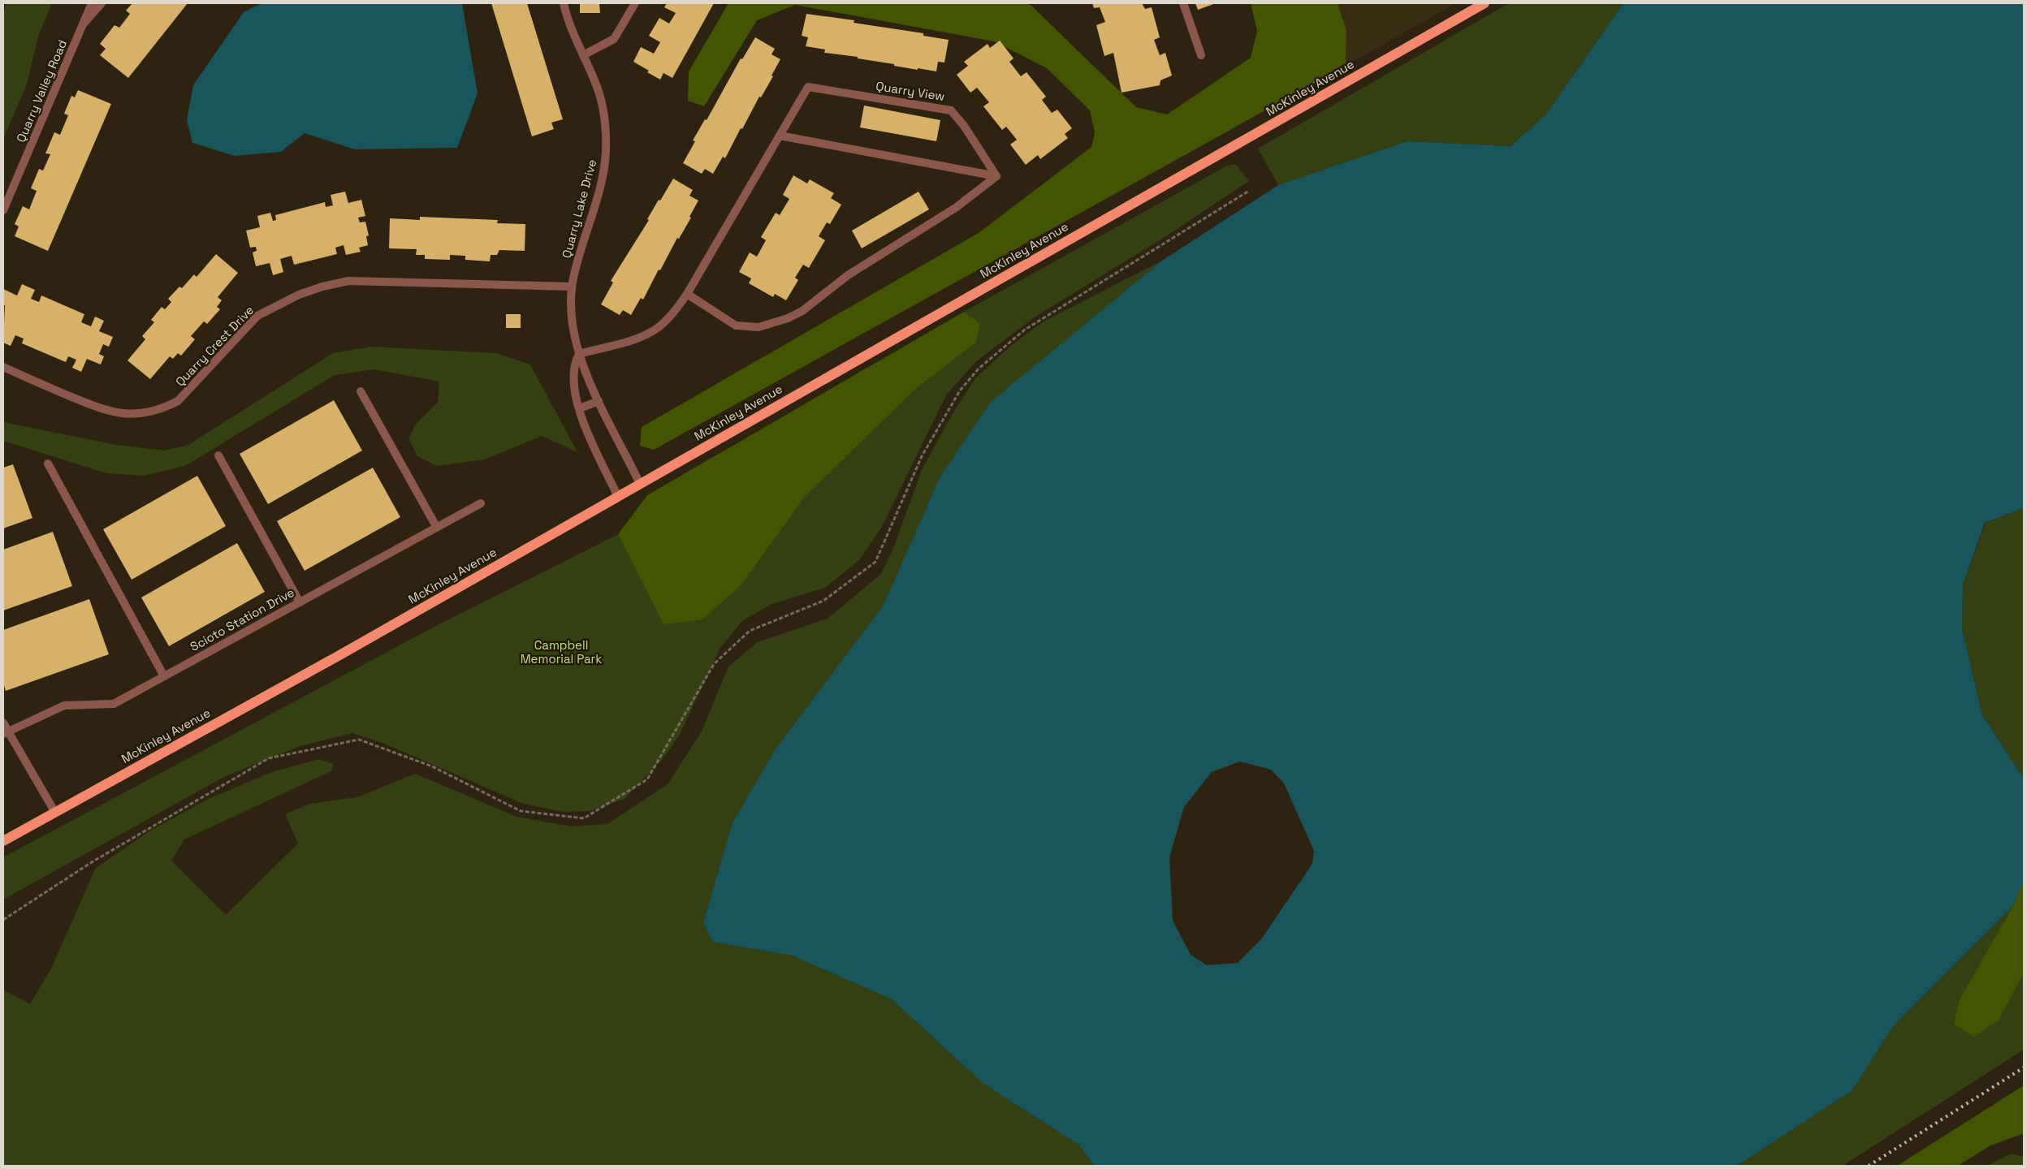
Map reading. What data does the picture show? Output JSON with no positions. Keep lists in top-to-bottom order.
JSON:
{
  "streets": {
    "main road": ["McKinley Avenue"],
    "street": [
      "Quarry Valley Road",
      "Quarry View",
      "Quarry Lake Drive",
      "Quarry Crest Drive",
      "Scioto Station Drive"
    ]
  },
  "crossings": [
    ["McKinley Avenue", "Quarry Lake Drive"],
    ["Quarry View", "Quarry Lake Drive"],
    ["Quarry Lake Drive", "Quarry Crest Drive"]
  ],
  "parks": ["Campbell Memorial Park"]
}
